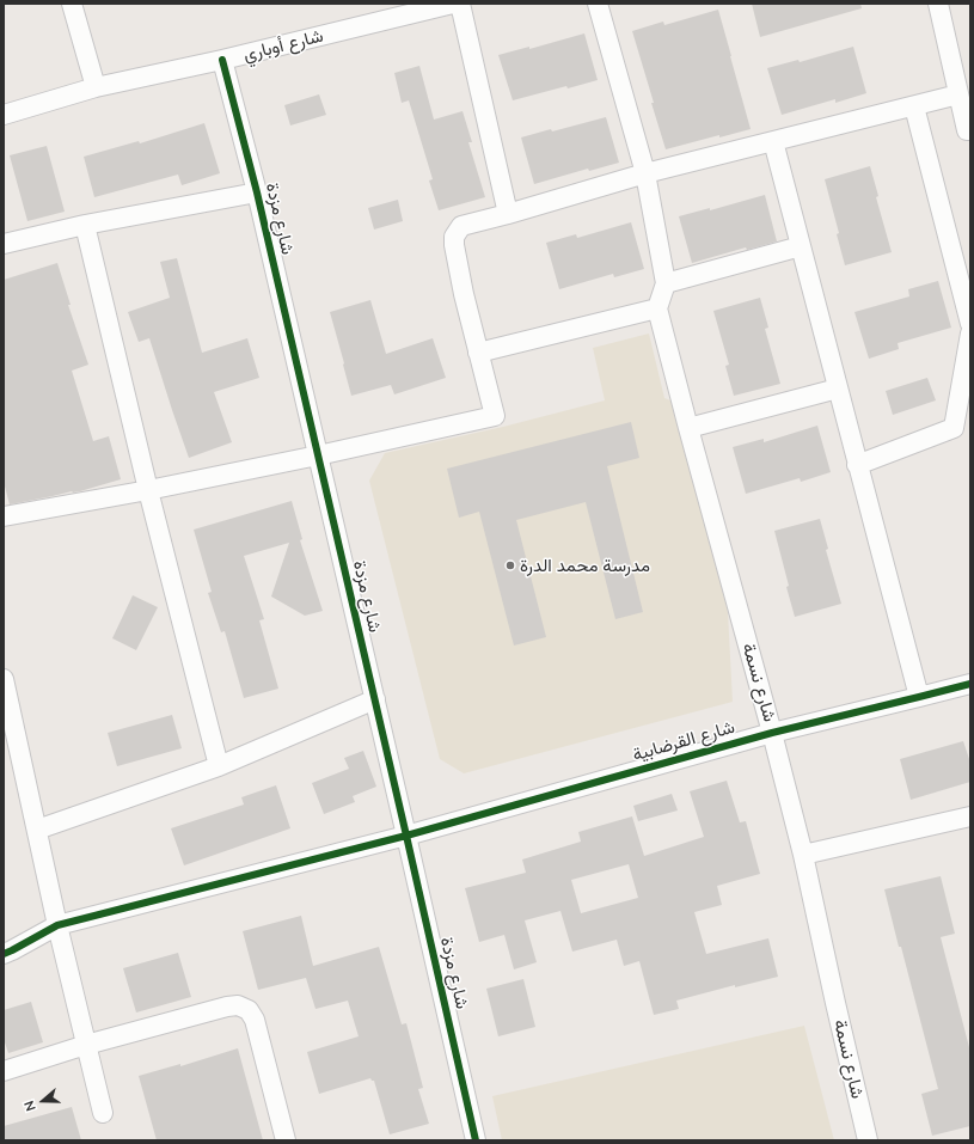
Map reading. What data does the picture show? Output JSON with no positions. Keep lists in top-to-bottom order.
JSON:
{
  "streets": {
    "street": [
      "شارع أوباري",
      "شارع مزدة",
      "شارع نسمة",
      "شارع القرضابية"
    ]
  },
  "crossings": [
    ["شارع أوباري", "شارع مزدة"],
    ["شارع مزدة", "شارع القرضابية"],
    ["شارع نسمة", "شارع القرضابية"]
  ],
  "places": ["مدرسة محمد الدرة"],
  "north": "left"
}
